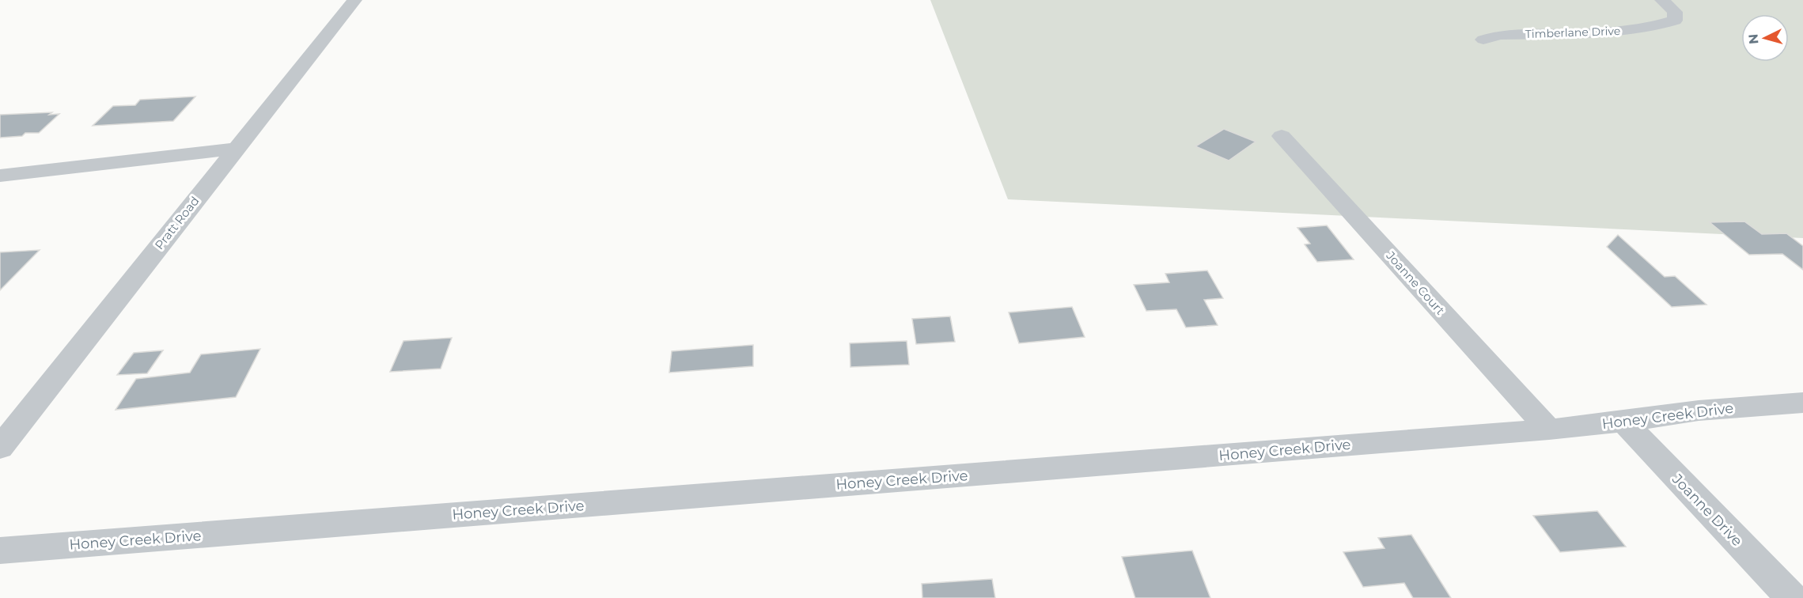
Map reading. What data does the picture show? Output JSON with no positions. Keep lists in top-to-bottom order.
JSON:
{
  "streets": {
    "street": [
      "Timberlane Drive",
      "Pratt Road",
      "Joanne Court",
      "Honey Creek Drive",
      "Joanne Drive"
    ]
  },
  "crossings": [
    ["Joanne Court", "Honey Creek Drive"],
    ["Honey Creek Drive", "Joanne Drive"]
  ],
  "north": "left"
}
